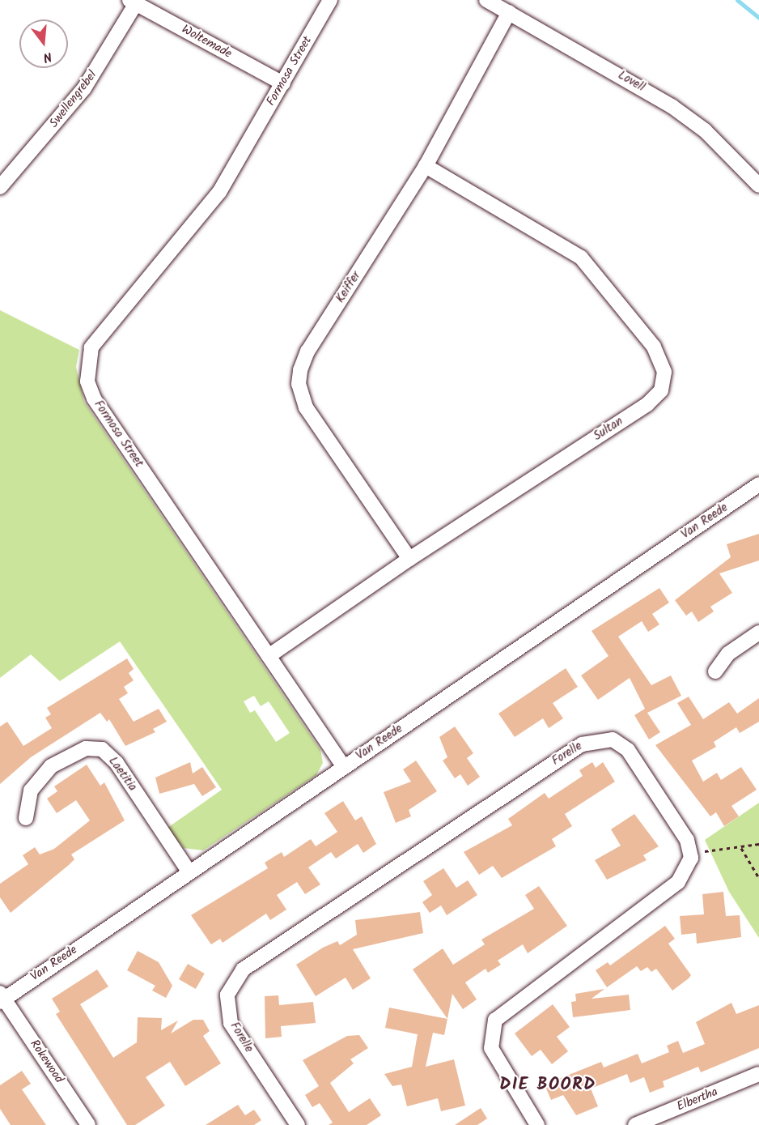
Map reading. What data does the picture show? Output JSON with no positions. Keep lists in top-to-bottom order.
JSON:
{
  "streets": {
    "street": [
      "Woltemade",
      "Formosa Street",
      "Lovell",
      "Swellengrebel",
      "Keiffer",
      "Sultan",
      "Van Reede",
      "Forelle",
      "Laetitia",
      "Rokewood",
      "Elbertha"
    ]
  },
  "crossings": [
    ["Woltemade", "Formosa Street"],
    ["Woltemade", "Swellengrebel"],
    ["Formosa Street", "Sultan"],
    ["Formosa Street", "Van Reede"],
    ["Lovell", "Keiffer"],
    ["Keiffer", "Sultan"],
    ["Van Reede", "Laetitia"],
    ["Van Reede", "Rokewood"]
  ],
  "districts": ["DIE BOORD"],
  "north": "bottom"
}
